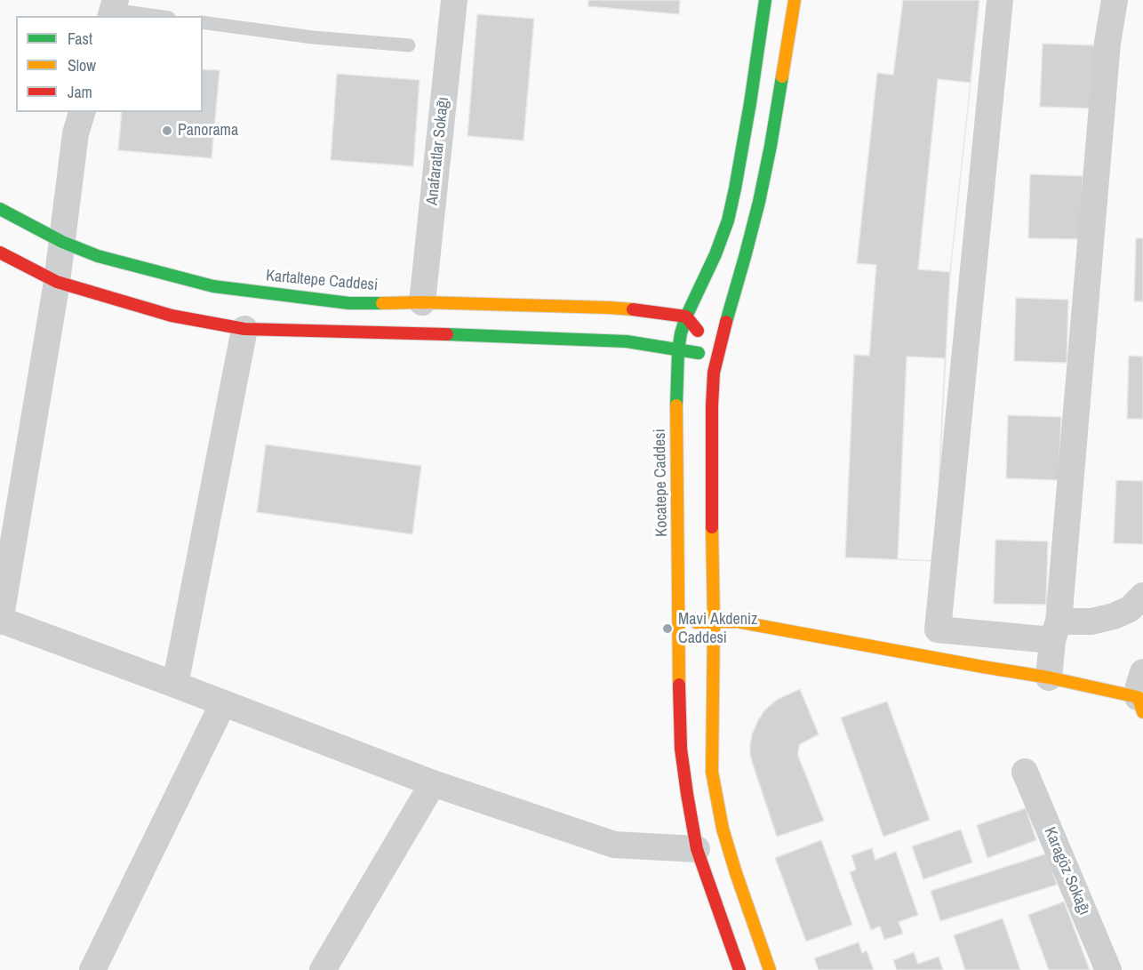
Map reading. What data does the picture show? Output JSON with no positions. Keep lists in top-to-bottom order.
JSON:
{
  "streets": {
    "main road": ["Kartaltepe Caddesi", "Kocatepe Caddesi"],
    "street": ["Anafaratlar Sokağı", "Karagöz Sokağı"]
  },
  "crossings": [
    ["Anafaratlar Sokağı", "Kartaltepe Caddesi"],
    ["Kartaltepe Caddesi", "Kocatepe Caddesi"]
  ],
  "places": ["Panorama", "Mavi Akdeniz Caddesi"],
  "legend": ["Fast", "Slow", "Jam"]
}
